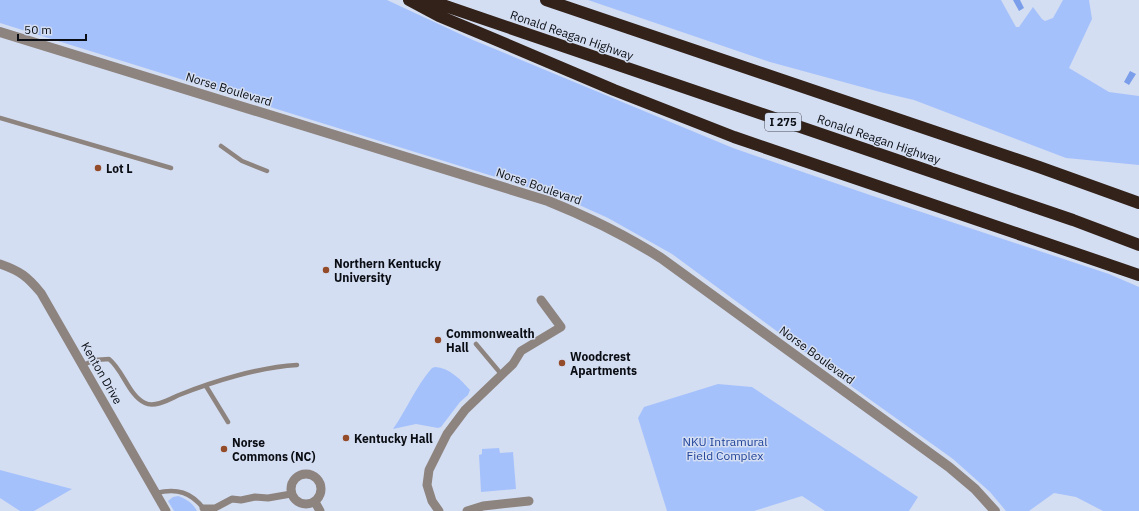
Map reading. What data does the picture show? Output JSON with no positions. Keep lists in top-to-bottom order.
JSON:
{
  "streets": {
    "highway": ["Ronald Reagan Highway", "I 275"],
    "street": ["Norse Boulevard", "Kenton Drive"]
  },
  "parks": ["NKU Intramural Field Complex"],
  "places": [
    "Lot L",
    "Northern Kentucky University",
    "Commonwealth Hall",
    "Woodcrest Apartments",
    "Kentucky Hall",
    "Norse Commons (NC)"
  ],
  "scale_bar": "50 m"
}
